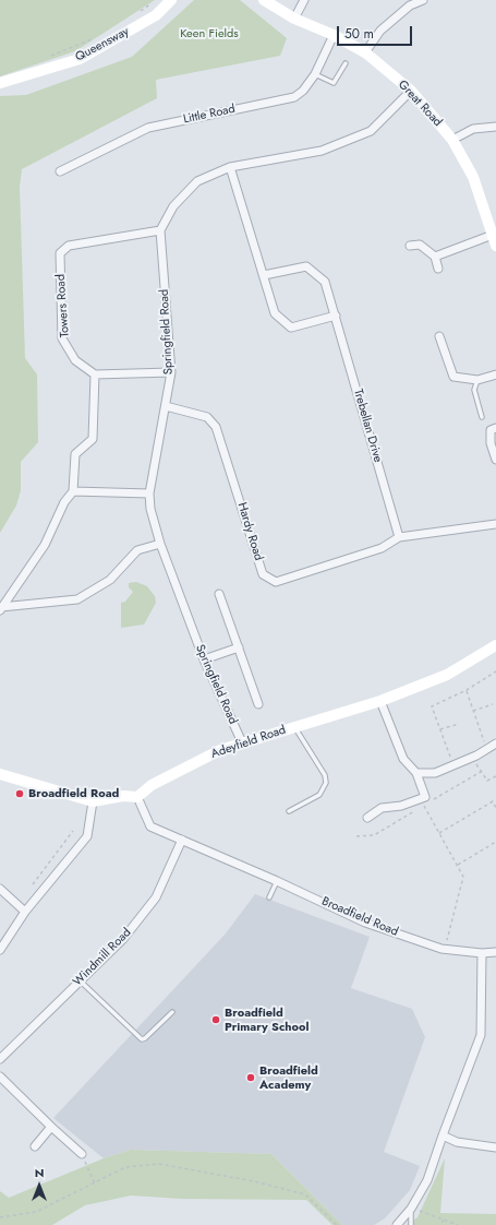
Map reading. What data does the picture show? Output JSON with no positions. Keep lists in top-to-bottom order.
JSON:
{
  "streets": {
    "street": [
      "Queensway",
      "Great Road",
      "Little Road",
      "Towers Road",
      "Springfield Road",
      "Trebellan Drive",
      "Hardy Road",
      "Adeyfield Road",
      "Broadfield Road",
      "Windmill Road"
    ]
  },
  "crossings": [
    ["Great Road", "Little Road"],
    ["Great Road", "Springfield Road"],
    ["Towers Road", "Springfield Road"],
    ["Springfield Road", "Hardy Road"],
    ["Springfield Road", "Adeyfield Road"],
    ["Trebellan Drive", "Hardy Road"],
    ["Adeyfield Road", "Broadfield Road"],
    ["Broadfield Road", "Windmill Road"]
  ],
  "parks": ["Keen Fields"],
  "places": ["Broadfield Road", "Broadfield Primary School", "Broadfield Academy"],
  "scale_bar": "50 m",
  "north": "top"
}
